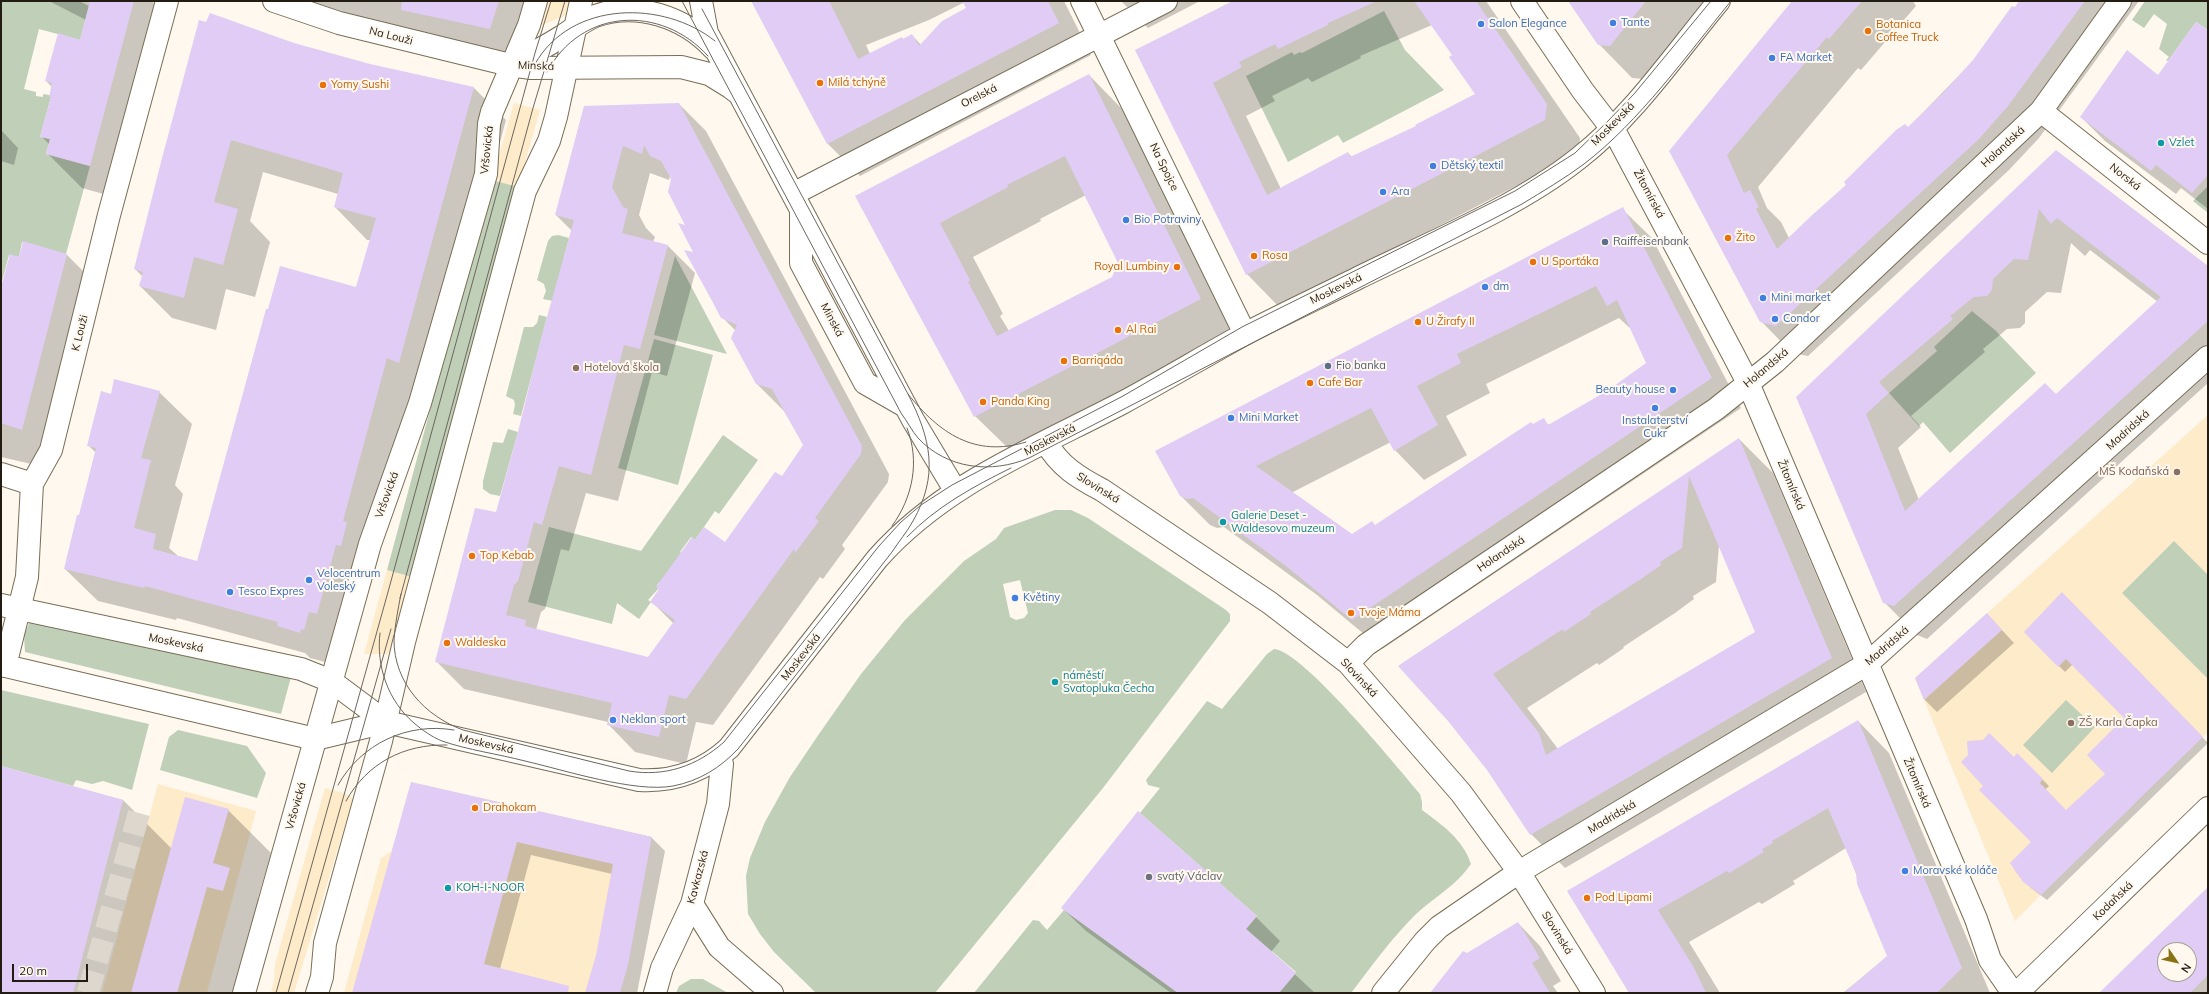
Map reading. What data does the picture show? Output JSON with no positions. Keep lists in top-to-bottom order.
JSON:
{
  "streets": {
    "street": [
      "Na Louži",
      "Minská",
      "Orelská",
      "Moskevská",
      "Holandská",
      "Vršovická",
      "Na Spojce",
      "Norská",
      "Žitomírská",
      "K Louži",
      "Madridská",
      "Slovinská",
      "Kavkazská",
      "Kodaňská"
    ]
  },
  "crossings": [
    ["Na Louži", "Minská"],
    ["Na Louži", "Vršovická"],
    ["Minská", "Orelská"],
    ["Minská", "Moskevská"],
    ["Minská", "Vršovická"],
    ["Orelská", "Na Spojce"],
    ["Moskevská", "Vršovická"],
    ["Moskevská", "Na Spojce"],
    ["Moskevská", "Žitomírská"],
    ["Moskevská", "K Louži"],
    ["Moskevská", "Slovinská"],
    ["Moskevská", "Kavkazská"],
    ["Holandská", "Norská"],
    ["Holandská", "Žitomírská"],
    ["Holandská", "Slovinská"],
    ["Žitomírská", "Madridská"],
    ["Madridská", "Slovinská"]
  ],
  "places": [
    "Tante",
    "Salon Elegance",
    "Botanica Coffee Truck",
    "FA Market",
    "Milá tchýně",
    "Yomy Sushi",
    "Vzlet",
    "Dětský textil",
    "Ara",
    "Bio Potraviny",
    "Žito",
    "Raiffeisenbank",
    "Rosa",
    "U Sporťáka",
    "Royal Lumbiny",
    "dm",
    "Mini market",
    "Condor",
    "U Žirafy II",
    "Al Rai",
    "Barriqáda",
    "Fio banka",
    "Hotelová škola",
    "Cafe Bar",
    "Beauty house",
    "Panda King",
    "Instalaterství Cukr",
    "Mini Market",
    "MŠ Kodaňská",
    "Galerie Deset - Waldesovo muzeum",
    "Top Kebab",
    "Velocentrum Voleský",
    "Tesco Expres",
    "Květiny",
    "Tvoje Máma",
    "Waldeska",
    "náměstí Svatopluka Čecha",
    "Neklan sport",
    "ZŠ Karla Čapka",
    "Drahokam",
    "Moravské koláče",
    "svatý Václav",
    "KOH-I-NOOR",
    "Pod Lipami"
  ],
  "scale_bar": "20 m",
  "north": "bottom right"
}
